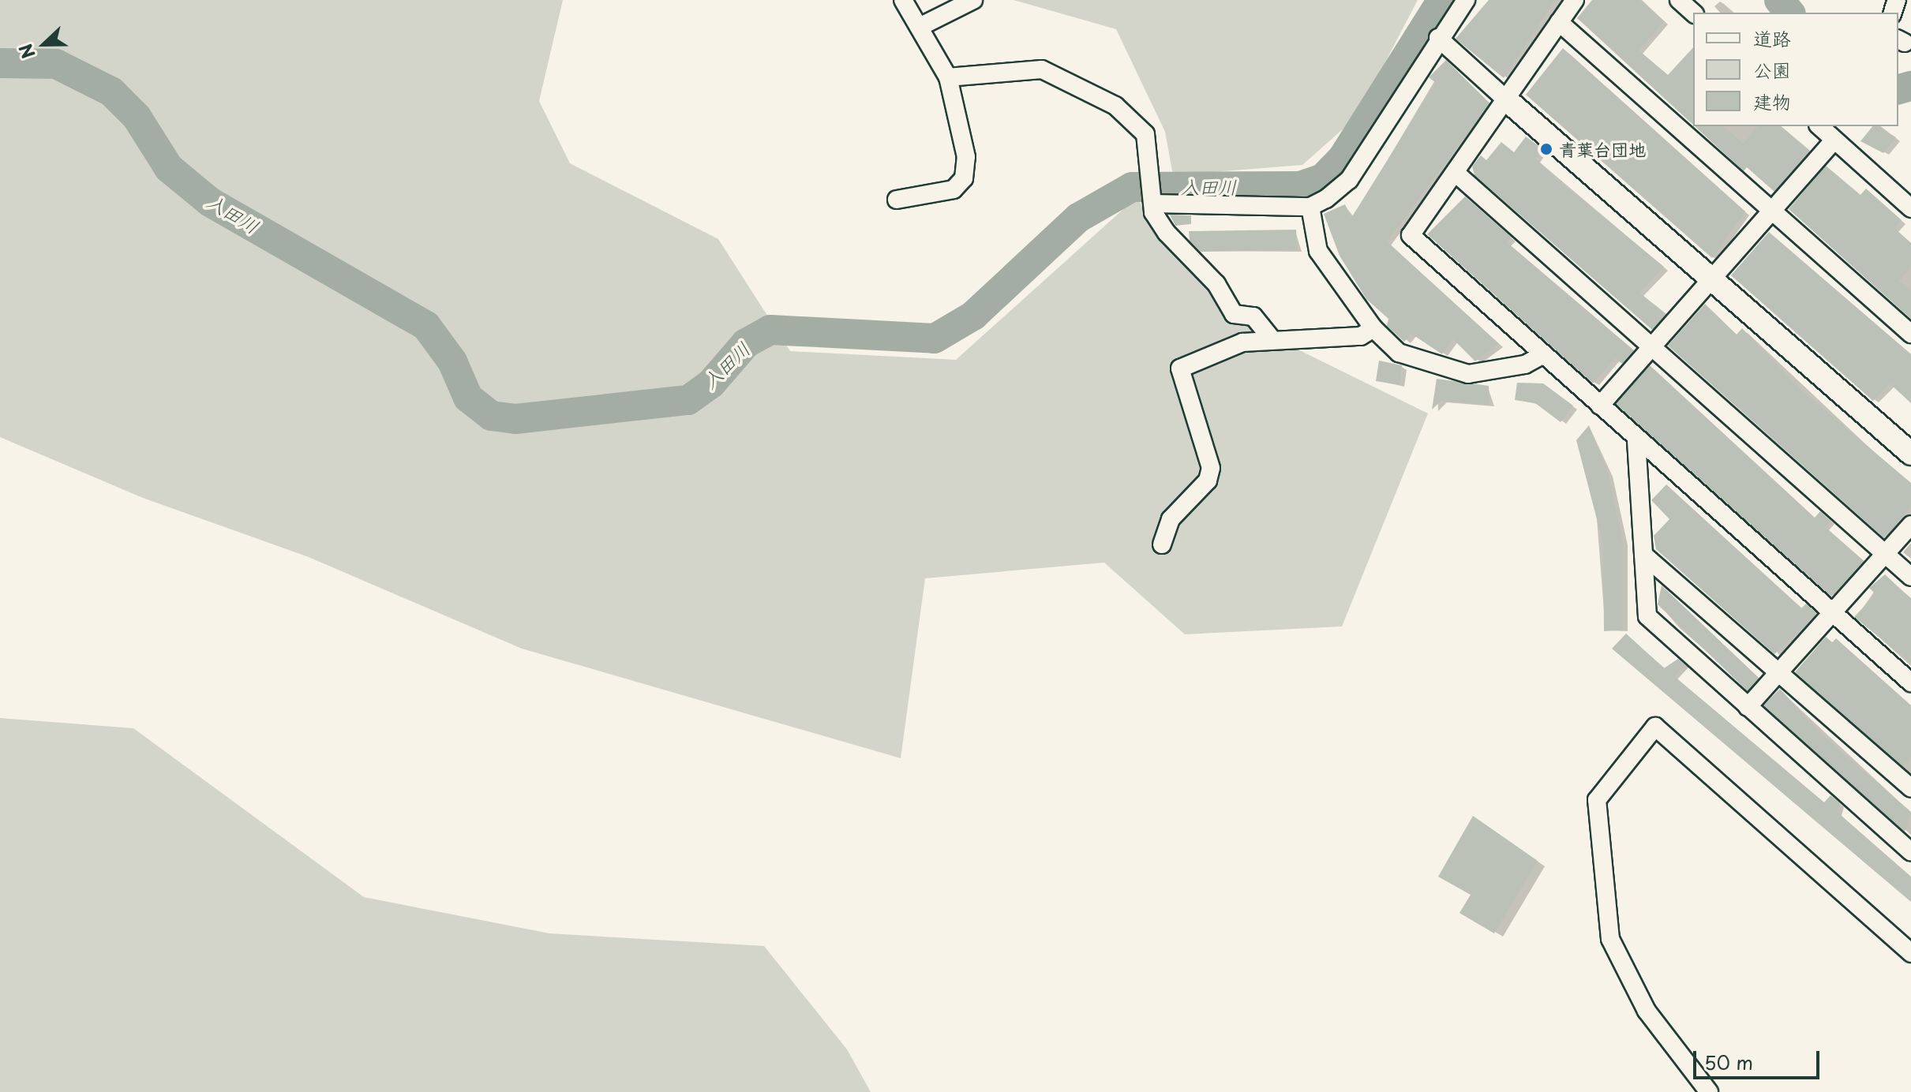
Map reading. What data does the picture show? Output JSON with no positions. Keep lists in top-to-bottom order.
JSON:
{
  "water": ["入田川"],
  "places": ["青葉台団地"],
  "legend": ["道路", "公園", "建物"],
  "scale_bar": "50 m",
  "north": "left"
}
